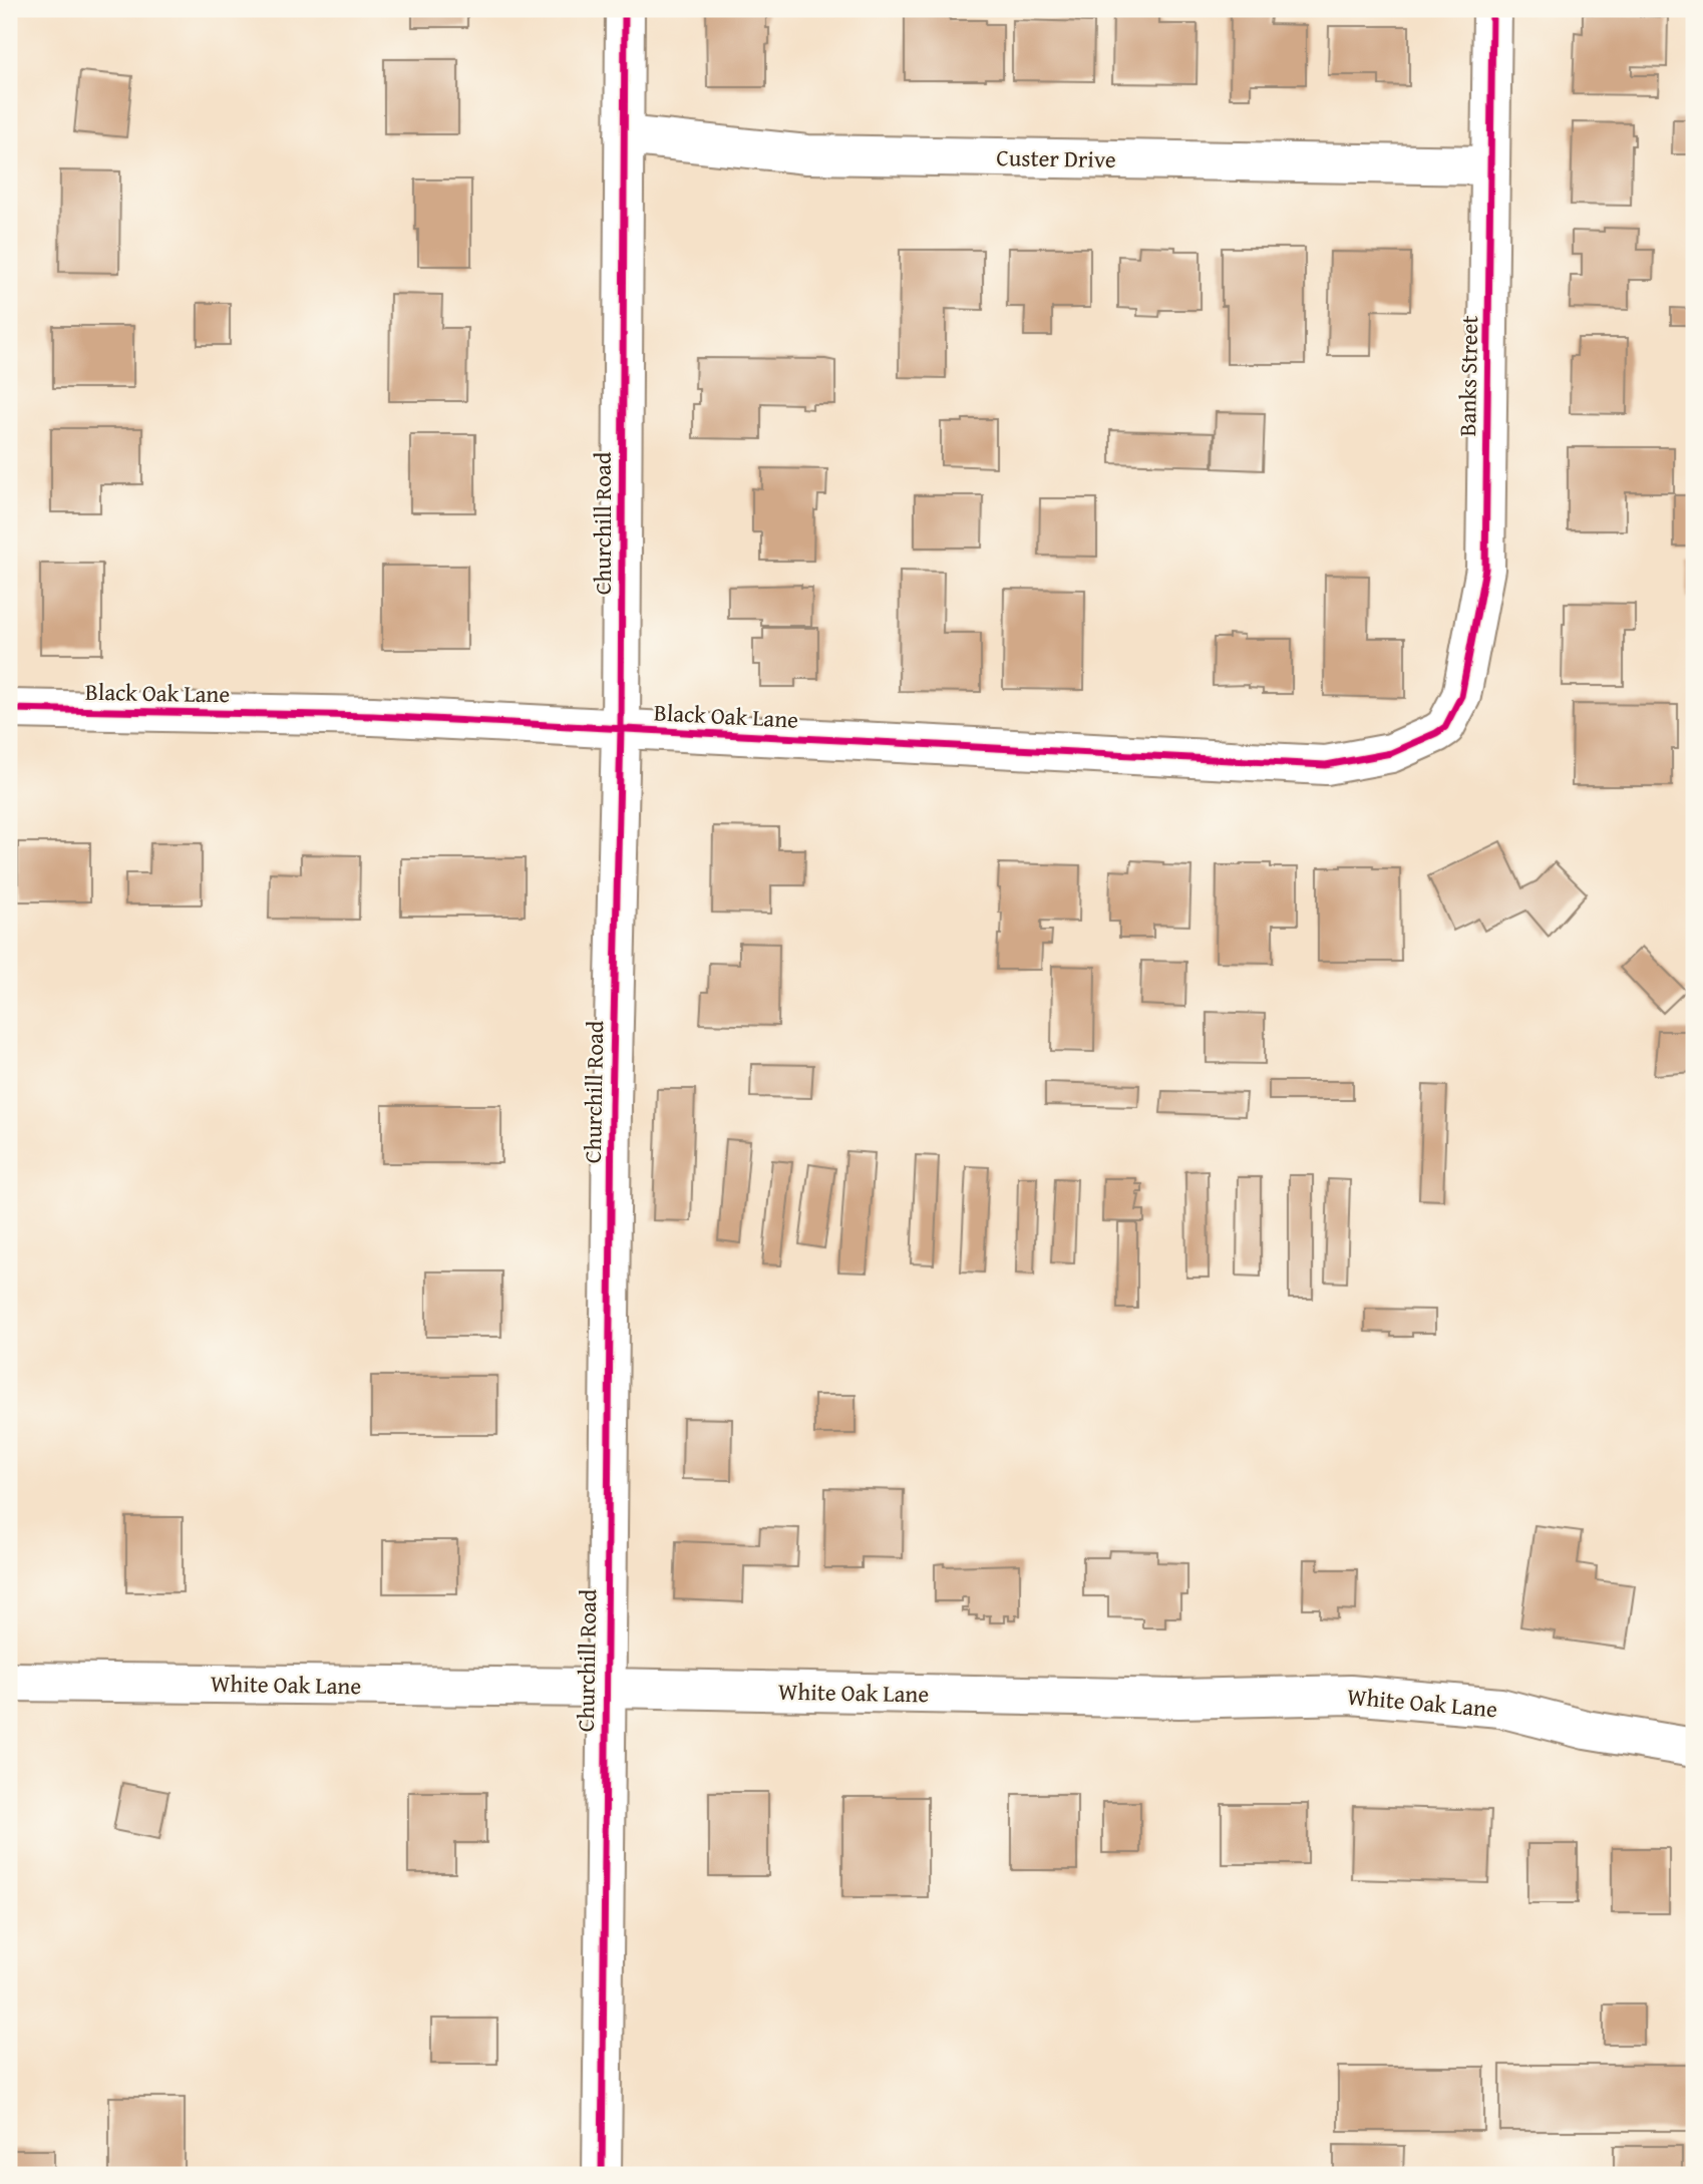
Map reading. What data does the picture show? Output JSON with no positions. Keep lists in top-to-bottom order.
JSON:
{
  "streets": {
    "street": [
      "Custer Drive",
      "Banks Street",
      "Churchill Road",
      "Black Oak Lane",
      "White Oak Lane"
    ]
  },
  "crossings": [
    ["Custer Drive", "Banks Street"],
    ["Custer Drive", "Churchill Road"],
    ["Banks Street", "Black Oak Lane"],
    ["Churchill Road", "Black Oak Lane"],
    ["Churchill Road", "White Oak Lane"]
  ]
}
